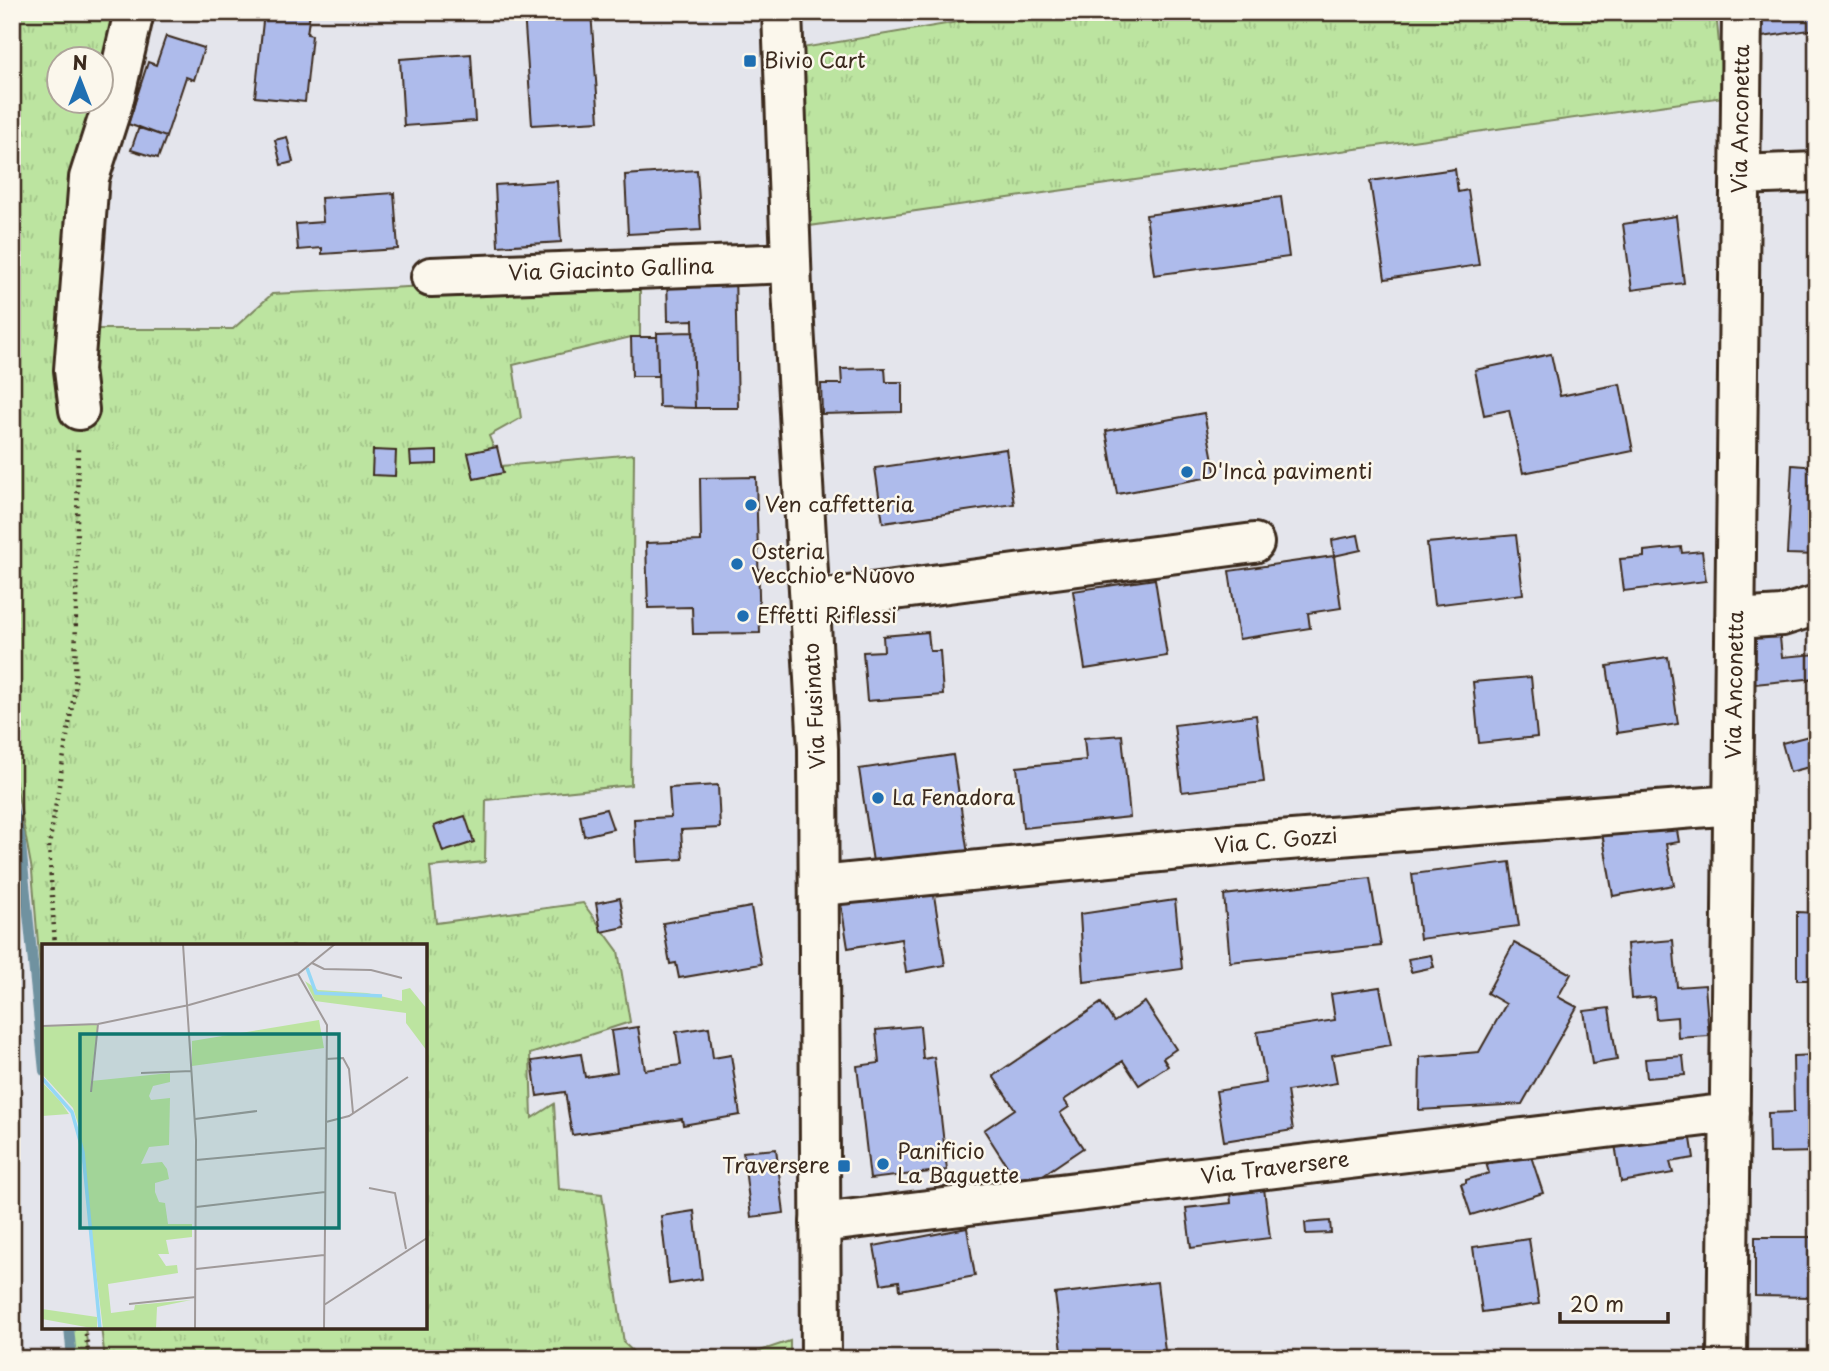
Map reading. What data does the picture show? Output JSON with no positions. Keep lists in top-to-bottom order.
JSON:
{
  "streets": {
    "street": [
      "Via Anconetta",
      "Via Giacinto Gallina",
      "Via Fusinato",
      "Via C. Gozzi",
      "Via Traversere"
    ]
  },
  "crossings": [
    ["Via Anconetta", "Via C. Gozzi"],
    ["Via Anconetta", "Via Traversere"],
    ["Via Giacinto Gallina", "Via Fusinato"],
    ["Via Fusinato", "Via C. Gozzi"],
    ["Via Fusinato", "Via Traversere"]
  ],
  "places": {
    "transit": ["Bivio Cart", "Traversere"],
    "other": [
      "D'Incà pavimenti",
      "Ven caffetteria",
      "Osteria Vecchio e Nuovo",
      "Effetti Riflessi",
      "La Fenadora",
      "Panificio La Baguette"
    ]
  },
  "scale_bar": "20 m",
  "north": "top"
}
